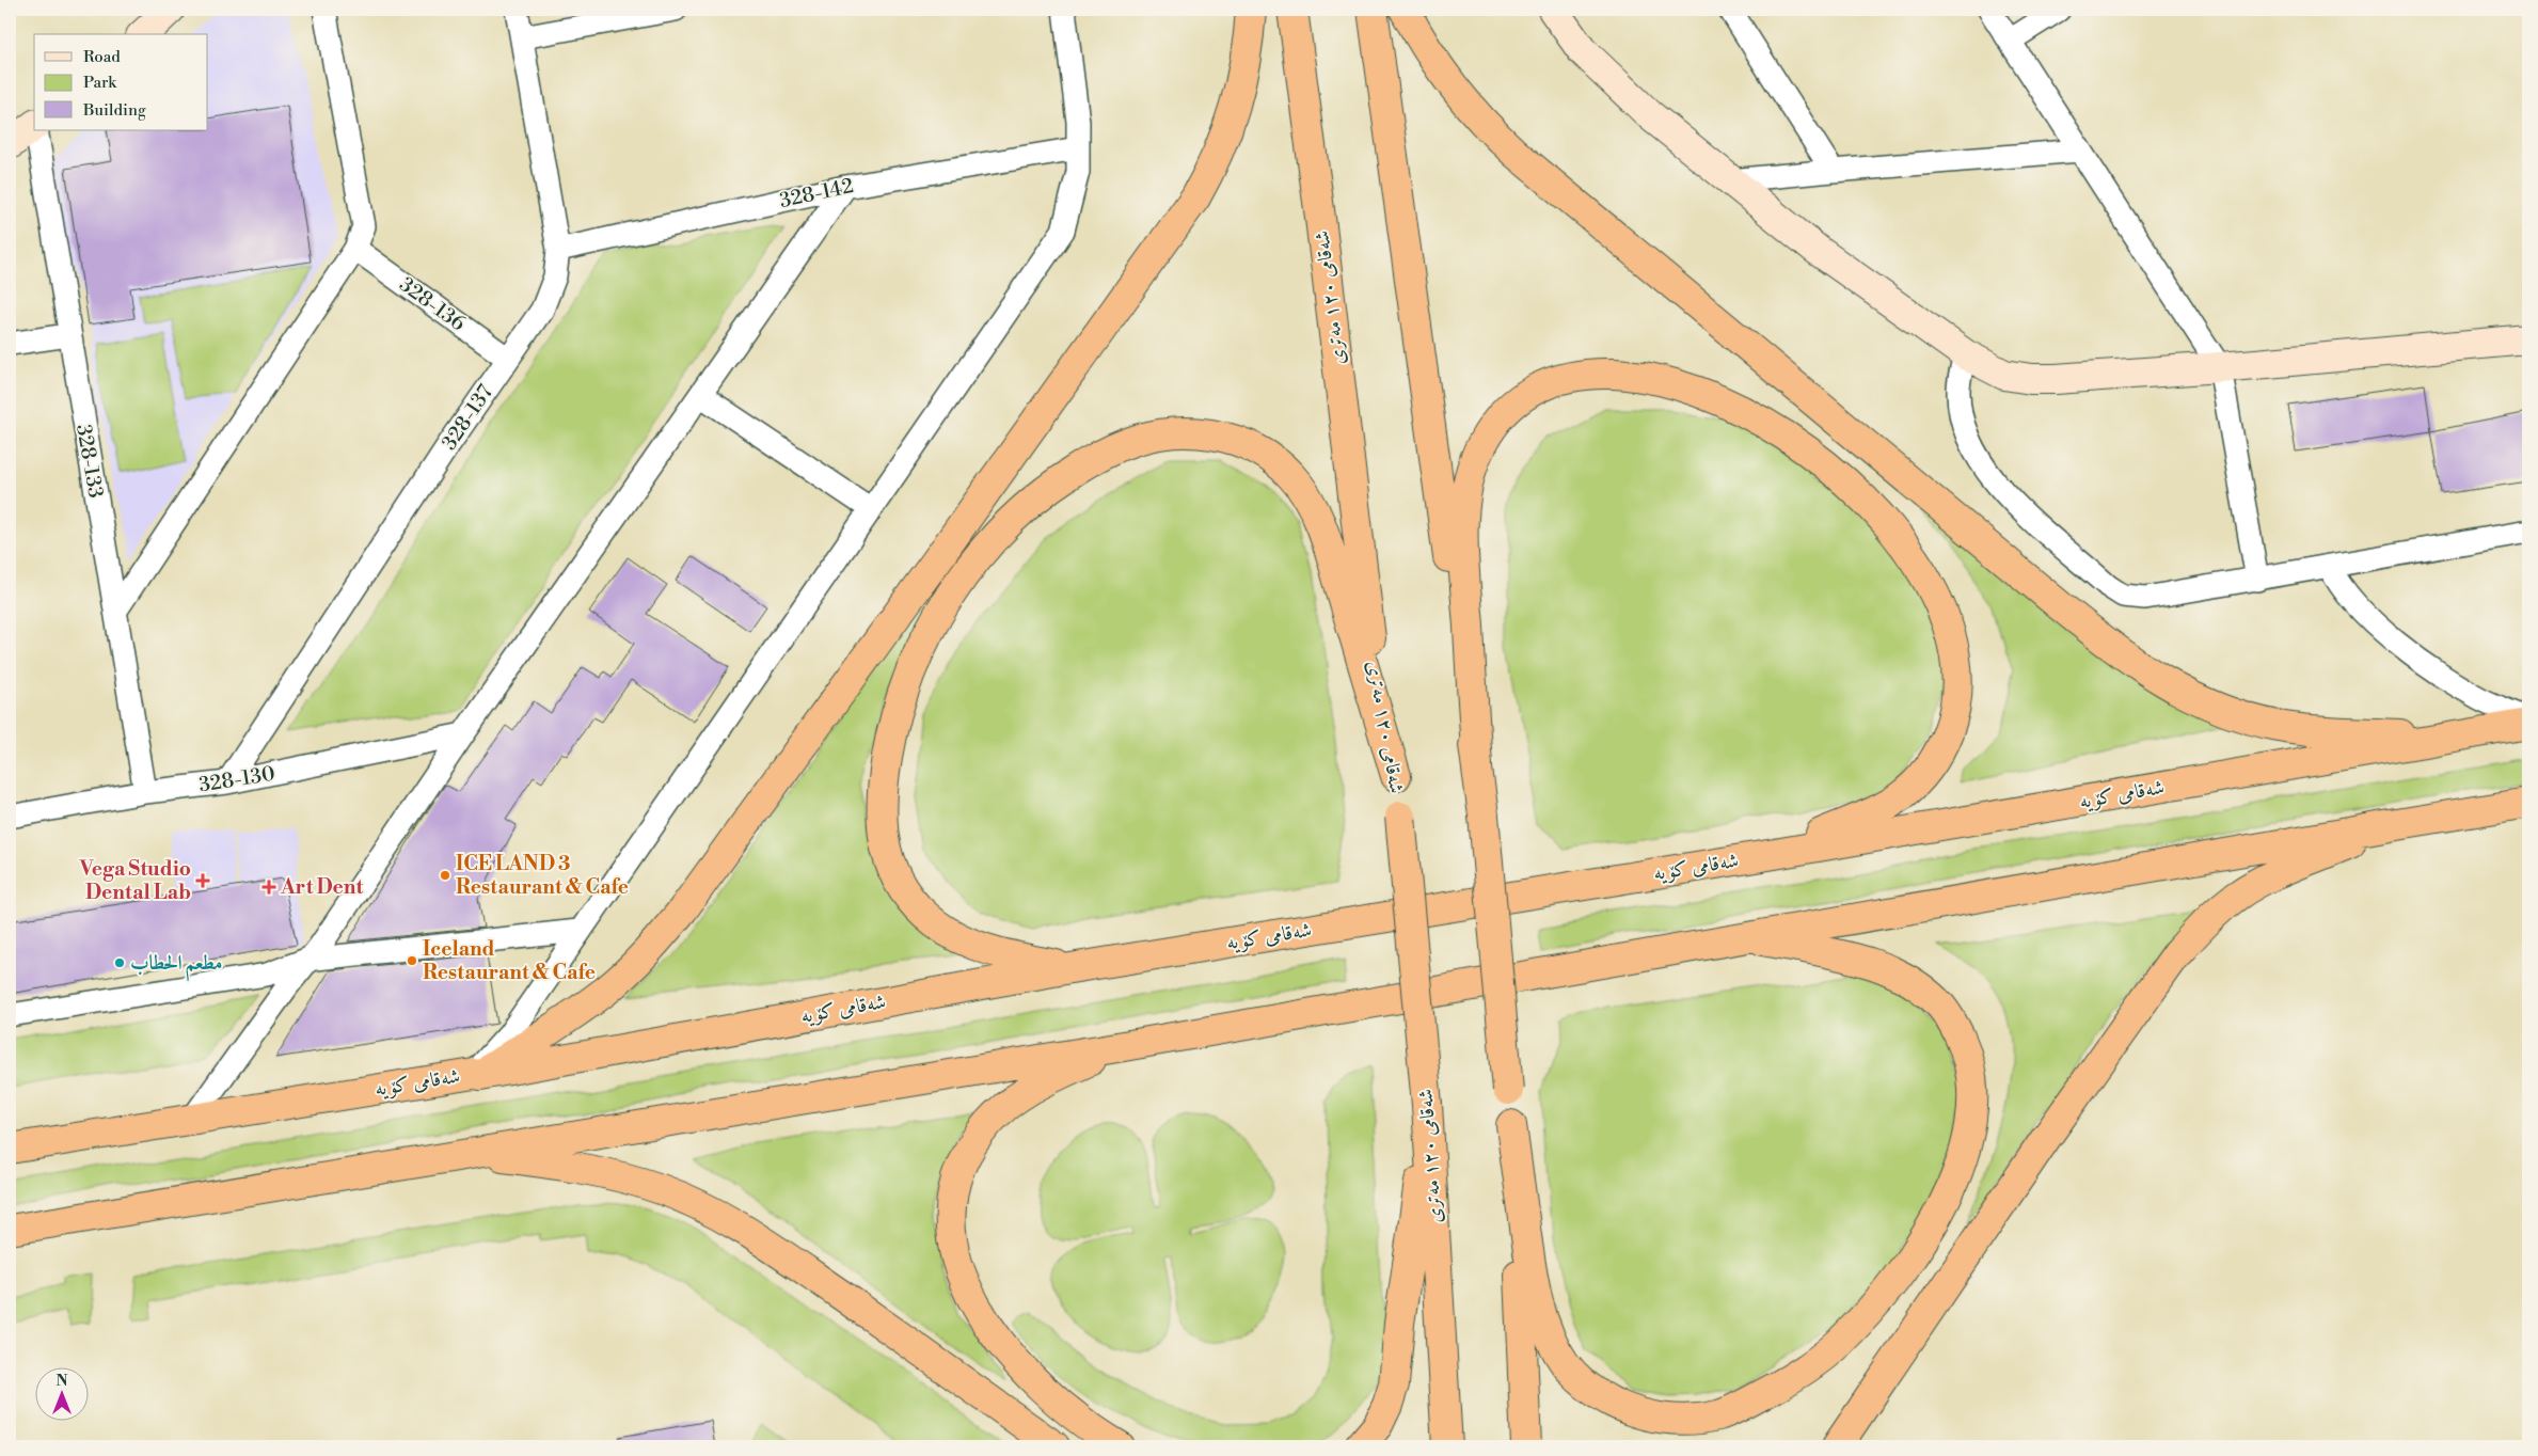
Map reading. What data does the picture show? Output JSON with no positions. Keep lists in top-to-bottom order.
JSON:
{
  "streets": {
    "highway": ["شەقامی ١٢٠ مەتری", "شەقامی کۆیە"],
    "street": [
      "328-142",
      "328-136",
      "328-137",
      "328-133",
      "328-130"
    ]
  },
  "crossings": [
    ["328-142", "328-137"],
    ["328-136", "328-137"],
    ["328-137", "328-130"],
    ["328-133", "328-130"]
  ],
  "places": {
    "other": ["ICE LAND 3 Restaurant & Cafe", "Iceland Restaurant & Cafe", "مطعم الحطاب"],
    "health": ["Vega Studio Dental Lab", "Art Dent"]
  },
  "legend": ["Road", "Park", "Building"],
  "north": "top"
}
